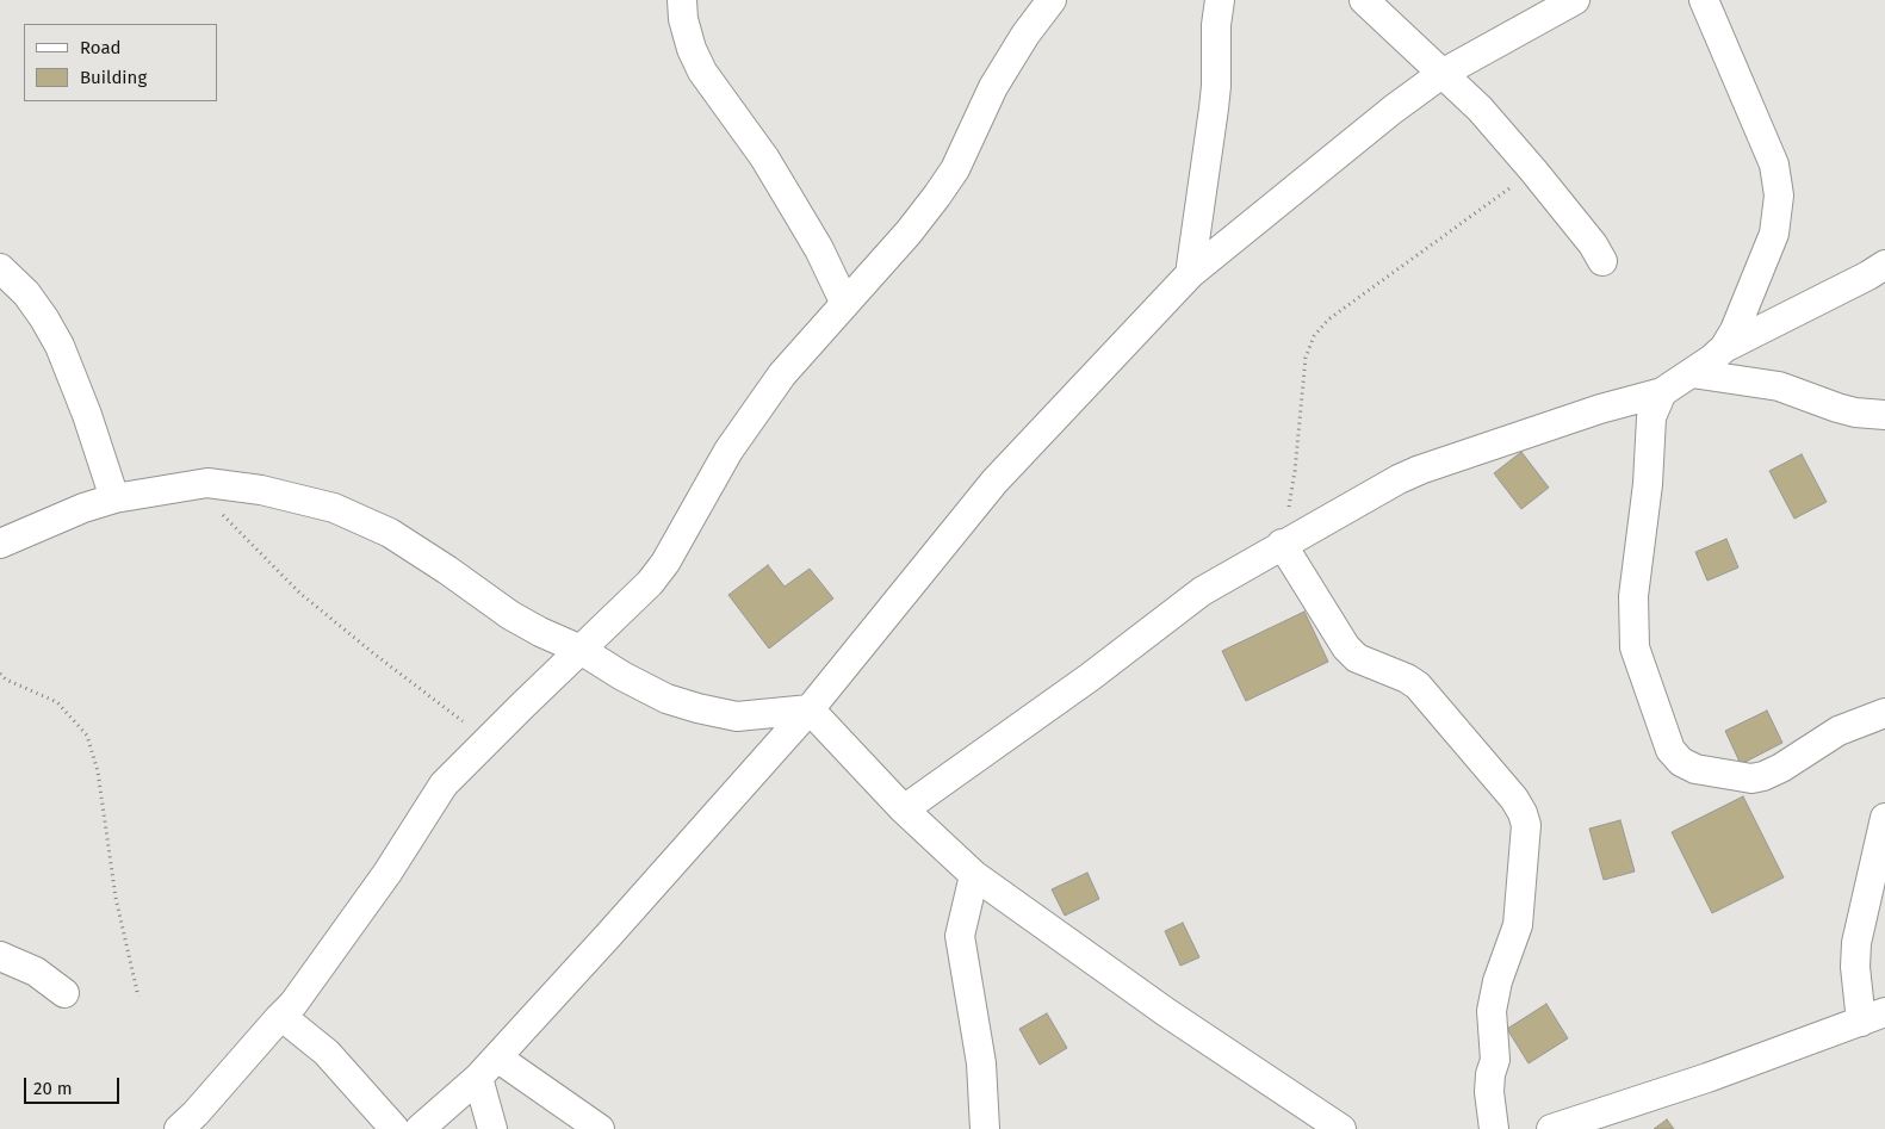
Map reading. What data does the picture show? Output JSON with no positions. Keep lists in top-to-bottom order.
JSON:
{
  "legend": ["Road", "Building"],
  "scale_bar": "20 m"
}
